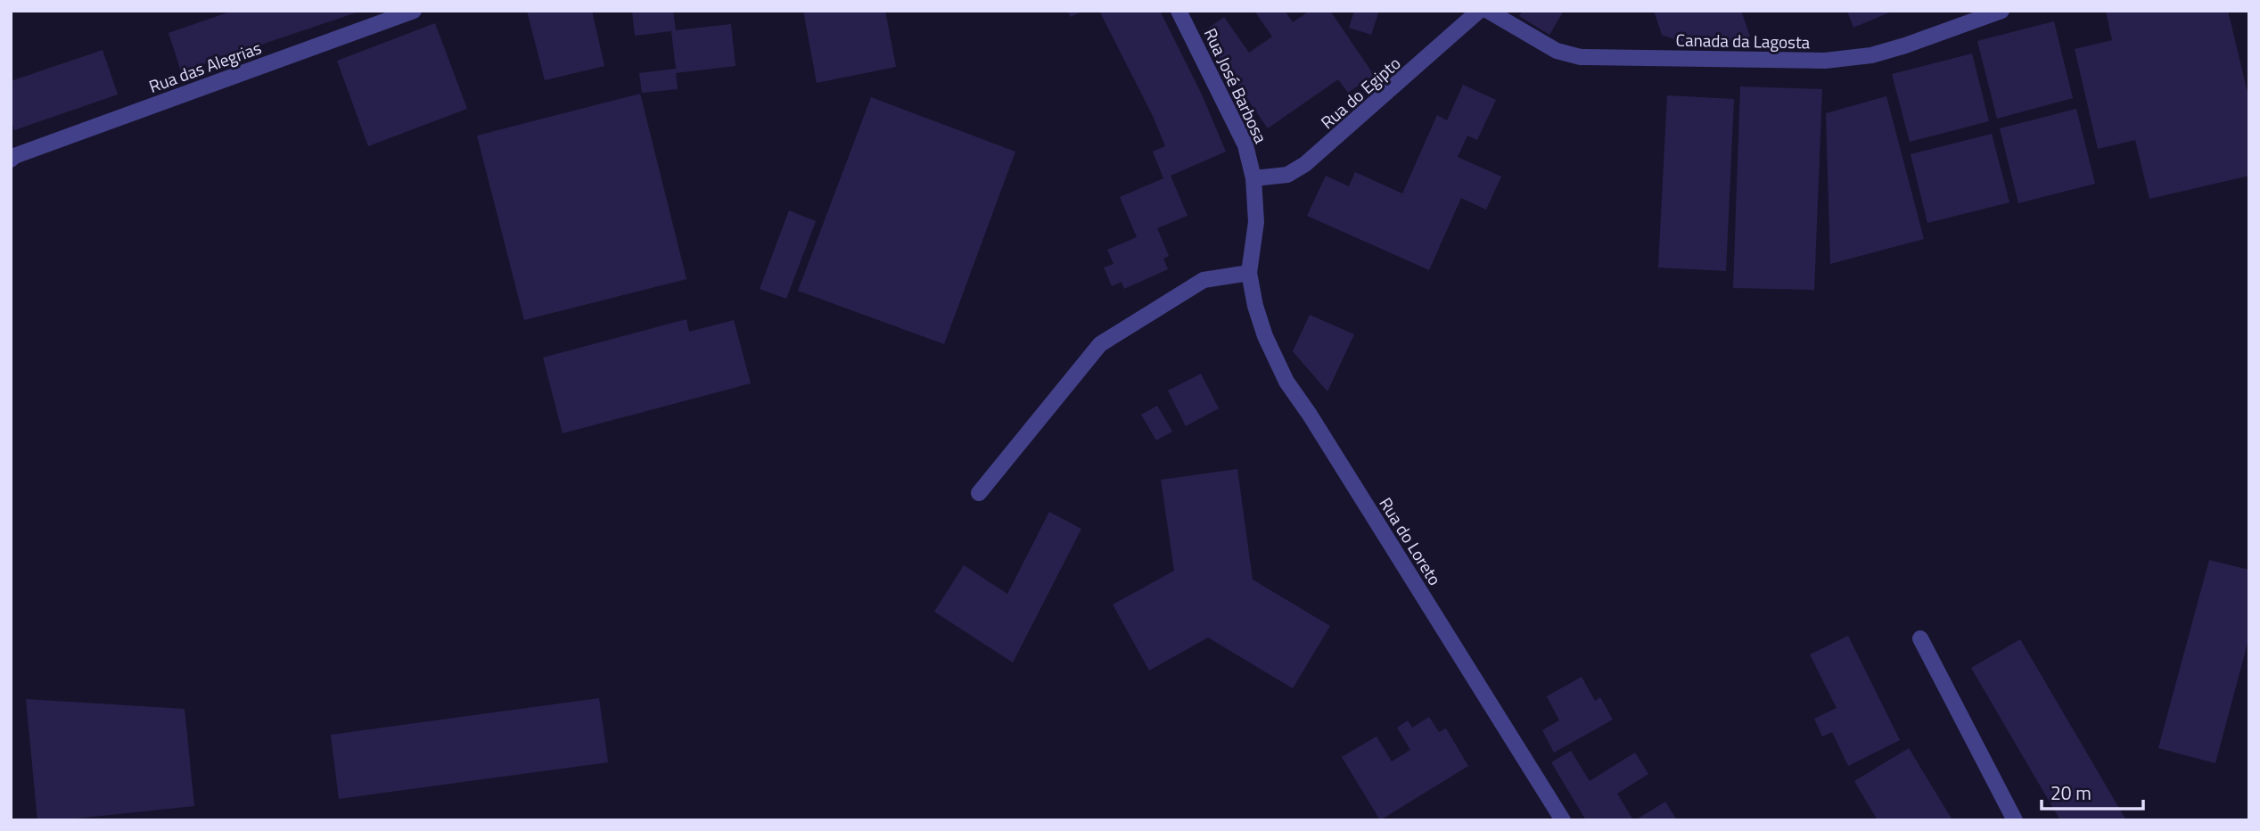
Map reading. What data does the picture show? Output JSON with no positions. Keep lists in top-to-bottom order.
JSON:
{
  "streets": {
    "street": [
      "Canada da Lagosta",
      "Rua das Alegrias",
      "Rua José Barbosa",
      "Rua do Egipto",
      "Rua do Loreto"
    ]
  },
  "crossings": [
    ["Rua José Barbosa", "Rua do Egipto"],
    ["Rua José Barbosa", "Rua do Loreto"]
  ],
  "scale_bar": "20 m"
}
